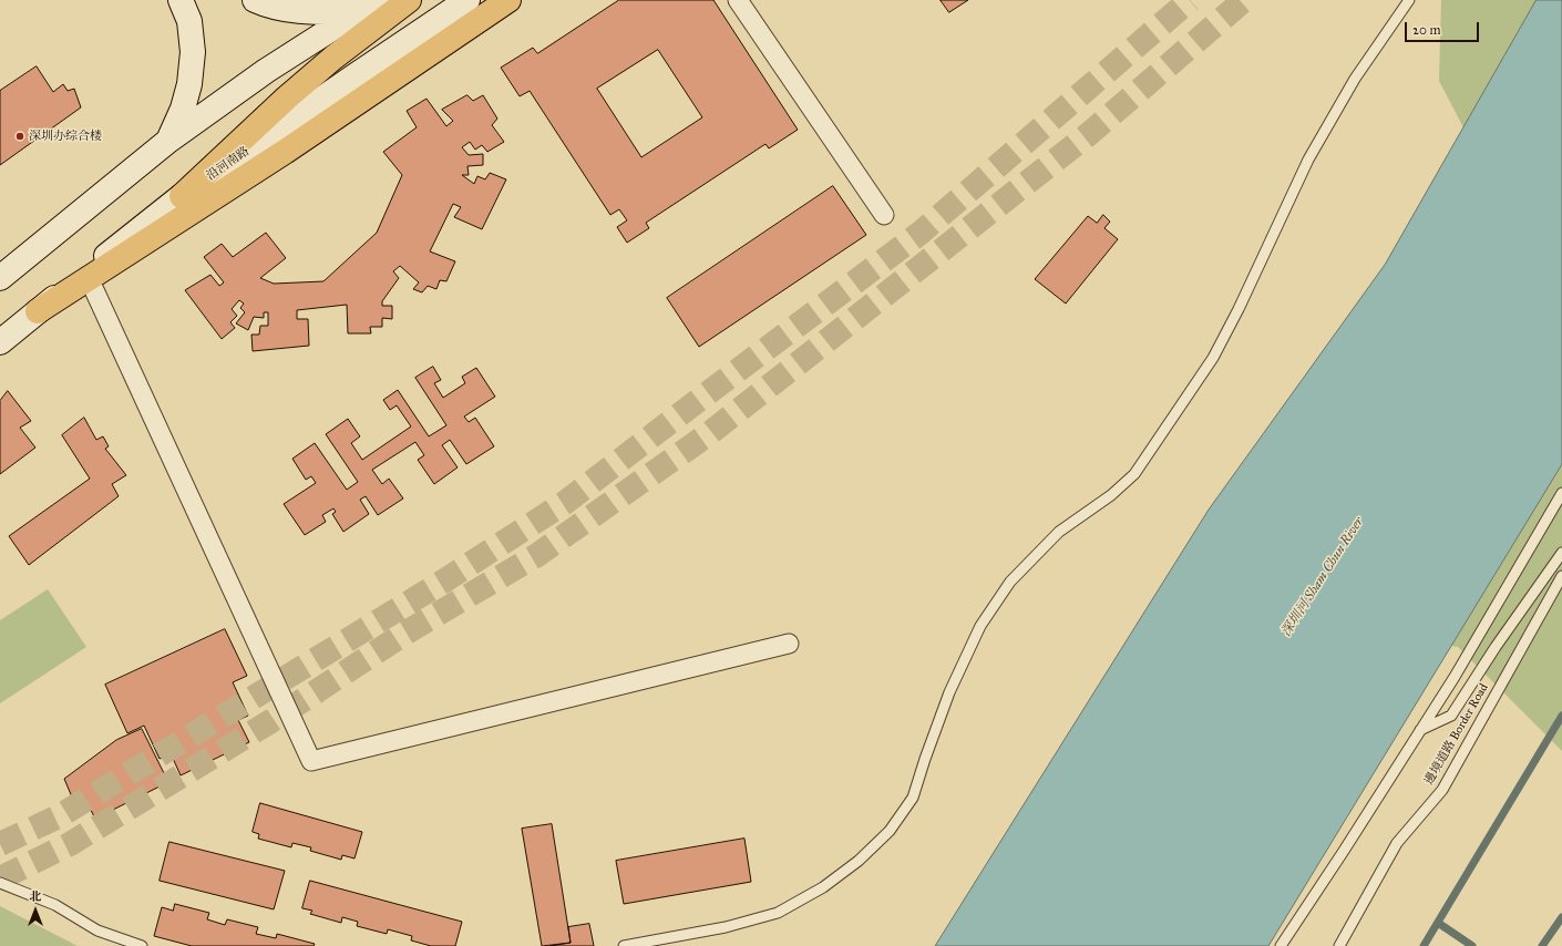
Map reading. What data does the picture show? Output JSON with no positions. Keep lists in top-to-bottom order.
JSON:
{
  "streets": {
    "main road": ["沿河南路"],
    "lane": ["邊境道路 Border Road"]
  },
  "water": ["深圳河 Sham Chun River"],
  "places": ["深圳办综合楼"],
  "scale_bar": "20 m",
  "north": "top"
}
